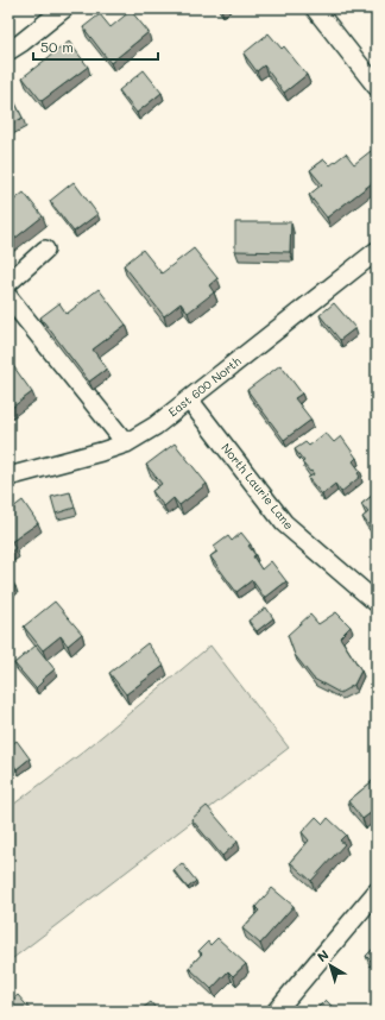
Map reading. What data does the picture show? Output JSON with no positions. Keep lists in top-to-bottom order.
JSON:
{
  "streets": {
    "street": ["East 600 North", "North Laurie Lane"]
  },
  "crossings": [
    ["East 600 North", "North Laurie Lane"]
  ],
  "scale_bar": "50 m",
  "north": "top left"
}
